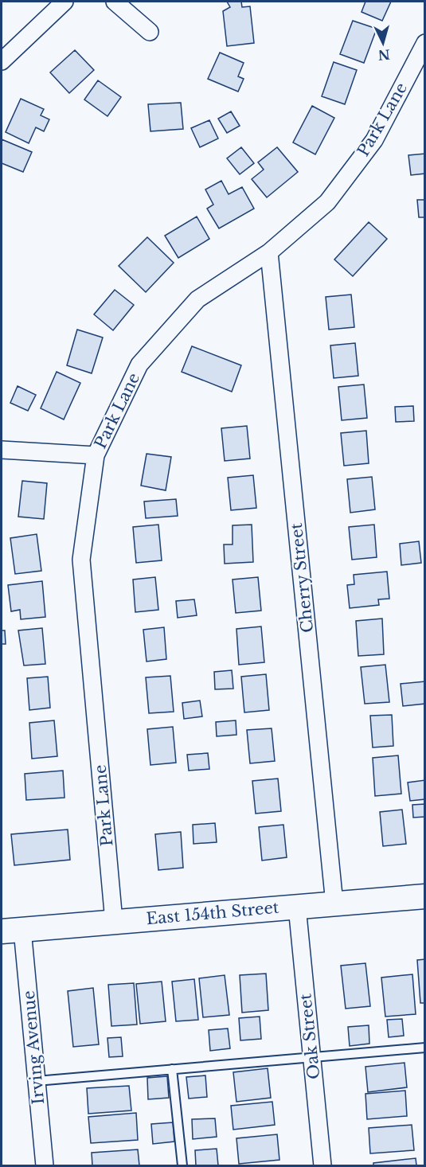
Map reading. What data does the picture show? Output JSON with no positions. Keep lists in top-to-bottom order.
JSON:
{
  "streets": {
    "street": [
      "Park Lane",
      "Cherry Street",
      "East 154th Street",
      "Oak Street",
      "Irving Avenue"
    ]
  },
  "crossings": [
    ["Park Lane", "Cherry Street"],
    ["Park Lane", "East 154th Street"],
    ["Cherry Street", "East 154th Street"],
    ["East 154th Street", "Oak Street"],
    ["East 154th Street", "Irving Avenue"]
  ],
  "north": "bottom"
}
